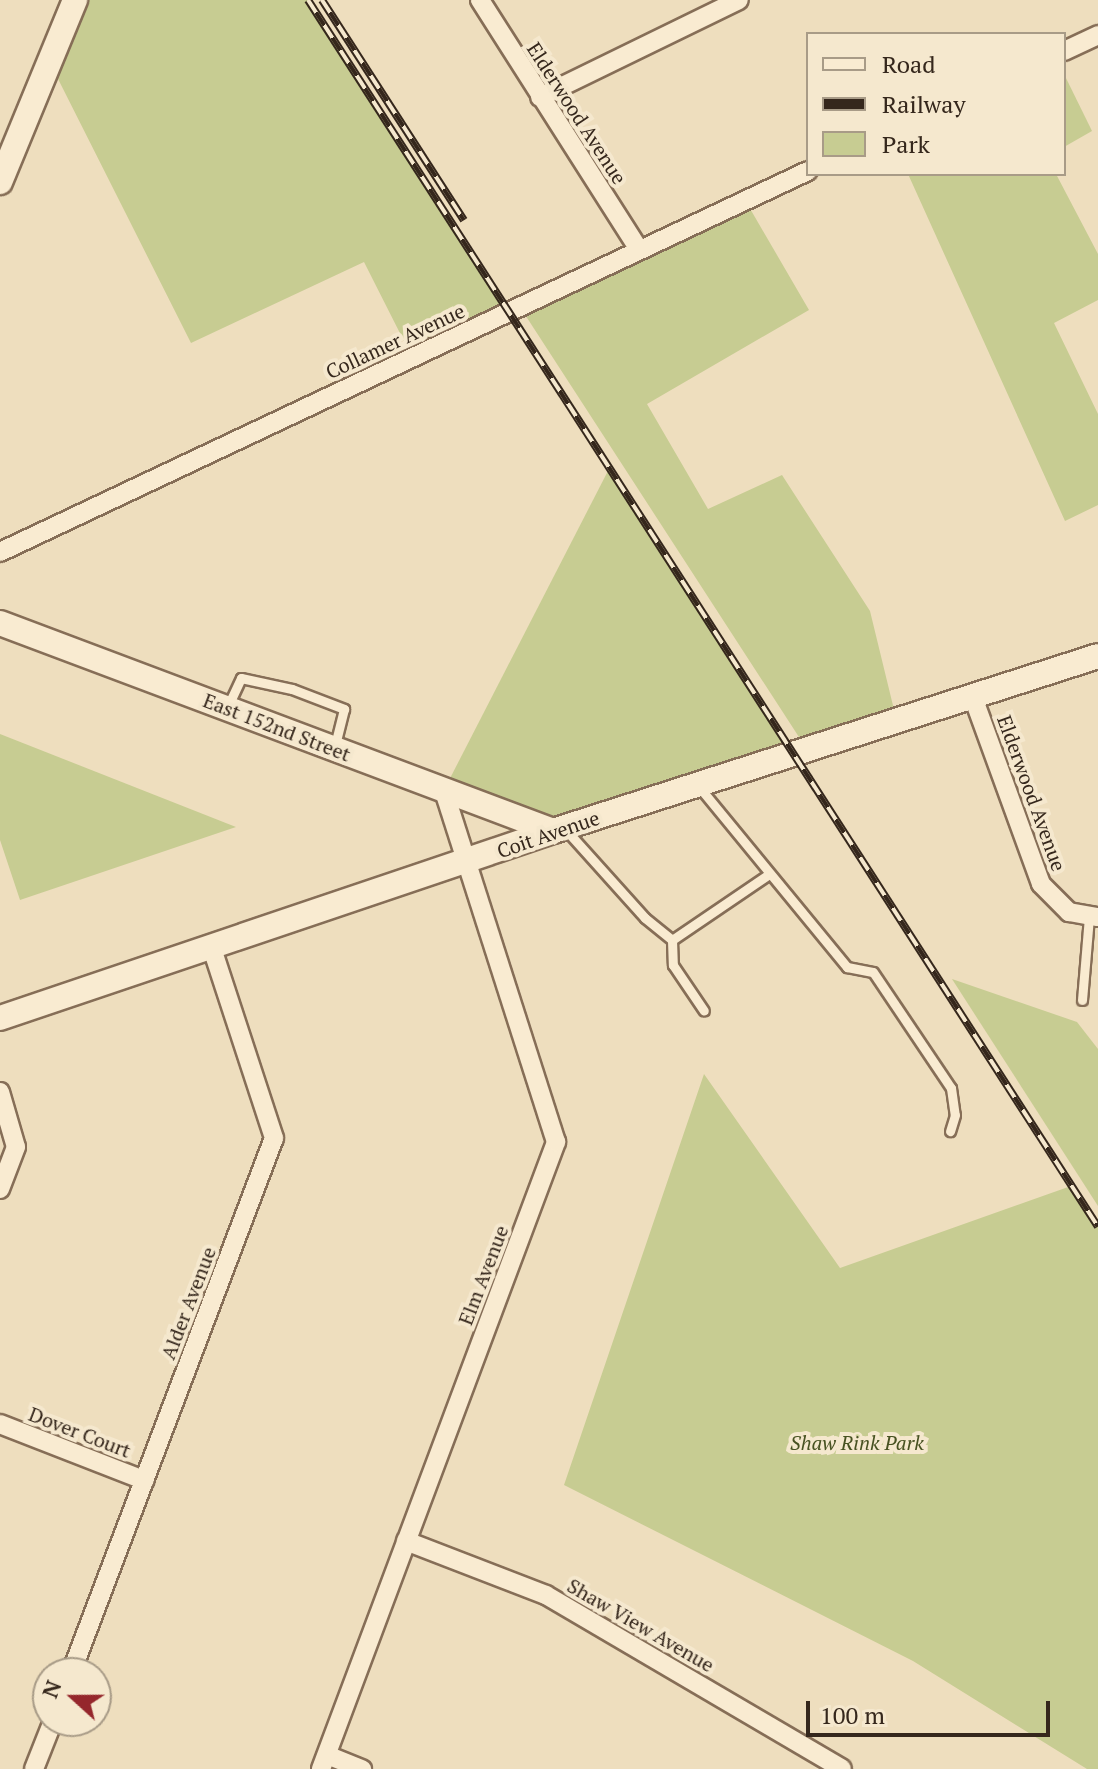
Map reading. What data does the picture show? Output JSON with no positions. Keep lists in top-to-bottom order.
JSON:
{
  "streets": {
    "street": [
      "Elderwood Avenue",
      "Collamer Avenue",
      "East 152nd Street",
      "Coit Avenue",
      "Elm Avenue",
      "Alder Avenue",
      "Dover Court",
      "Shaw View Avenue"
    ]
  },
  "crossings": [
    ["Elderwood Avenue", "Collamer Avenue"],
    ["Elderwood Avenue", "Coit Avenue"],
    ["East 152nd Street", "Coit Avenue"],
    ["East 152nd Street", "Elm Avenue"],
    ["Coit Avenue", "Elm Avenue"],
    ["Coit Avenue", "Alder Avenue"],
    ["Elm Avenue", "Shaw View Avenue"],
    ["Alder Avenue", "Dover Court"]
  ],
  "parks": ["Shaw Rink Park"],
  "legend": ["Road", "Railway", "Park"],
  "scale_bar": "100 m",
  "north": "left"
}
